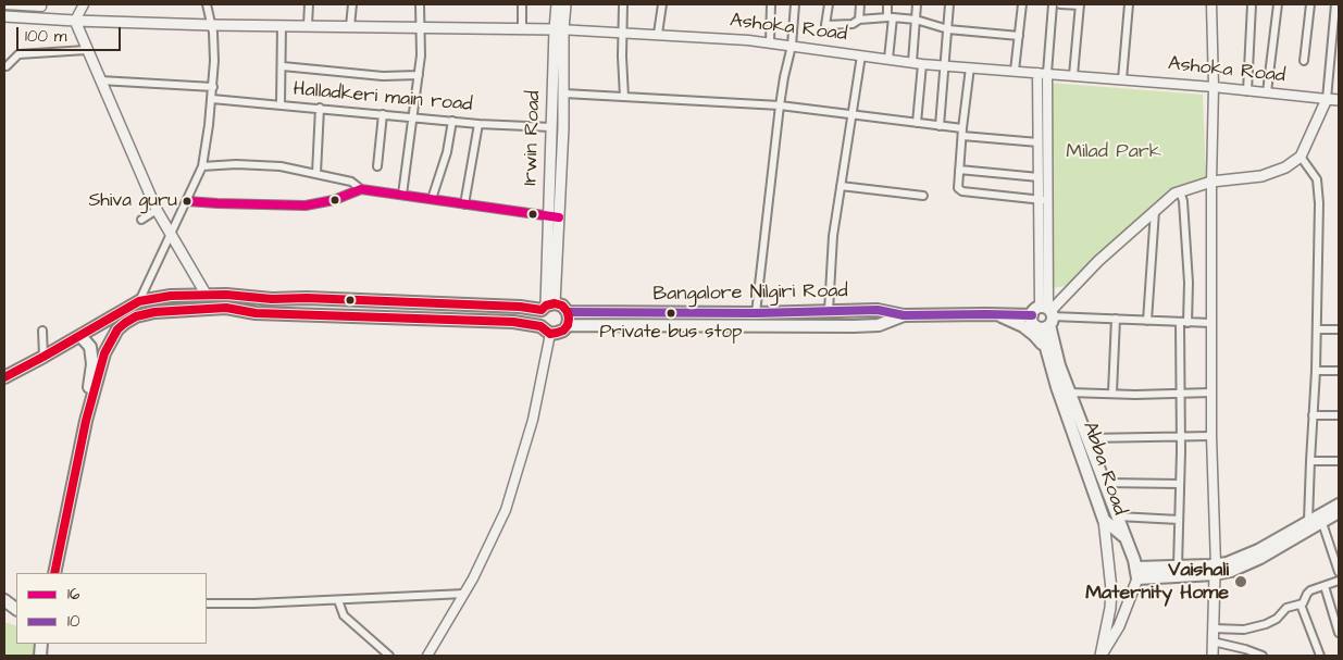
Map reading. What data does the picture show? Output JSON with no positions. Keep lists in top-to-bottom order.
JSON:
{
  "streets": {
    "main road": [
      "Ashoka Road",
      "Irwin Road",
      "Bangalore Nilgiri Road",
      "Abba Road"
    ],
    "street": ["Halladkeri main road"]
  },
  "crossings": [
    ["Ashoka Road", "Irwin Road"],
    ["Halladkeri main road", "Irwin Road"],
    ["Bangalore Nilgiri Road", "Abba Road"]
  ],
  "parks": ["Milad Park"],
  "places": ["Shiva guru", "Private bus stop", "Vaishali Maternity Home"],
  "lines": ["transit line 16", "transit line 10"],
  "legend": ["16", "10"],
  "scale_bar": "100 m"
}
